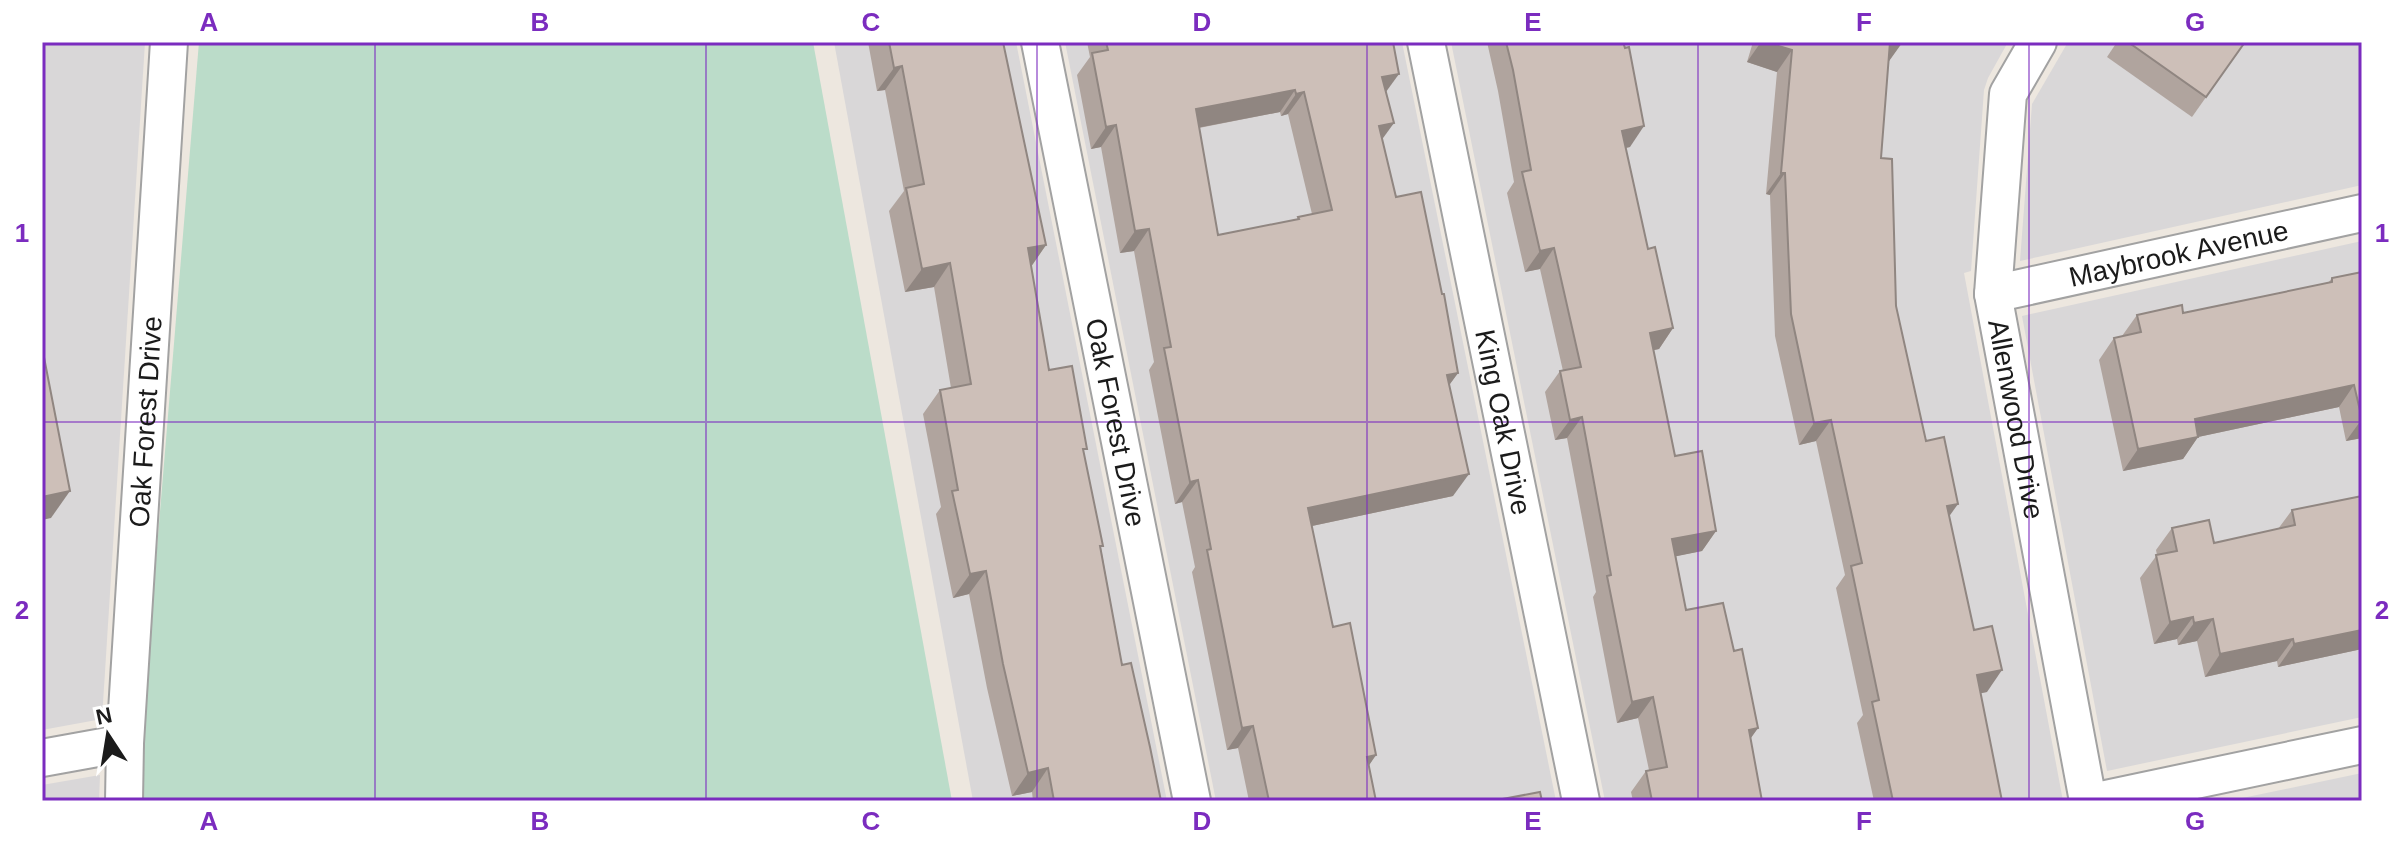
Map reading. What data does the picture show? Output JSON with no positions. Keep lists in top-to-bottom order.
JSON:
{
  "streets": {
    "street": [
      "Maybrook Avenue",
      "Allenwood Drive",
      "Oak Forest Drive",
      "King Oak Drive"
    ]
  },
  "crossings": [
    ["Maybrook Avenue", "Allenwood Drive"]
  ],
  "north": "top",
  "grid": {
    "columns": [
      "A",
      "B",
      "C",
      "D",
      "E",
      "F",
      "G"
    ],
    "rows": ["1", "2"]
  }
}
